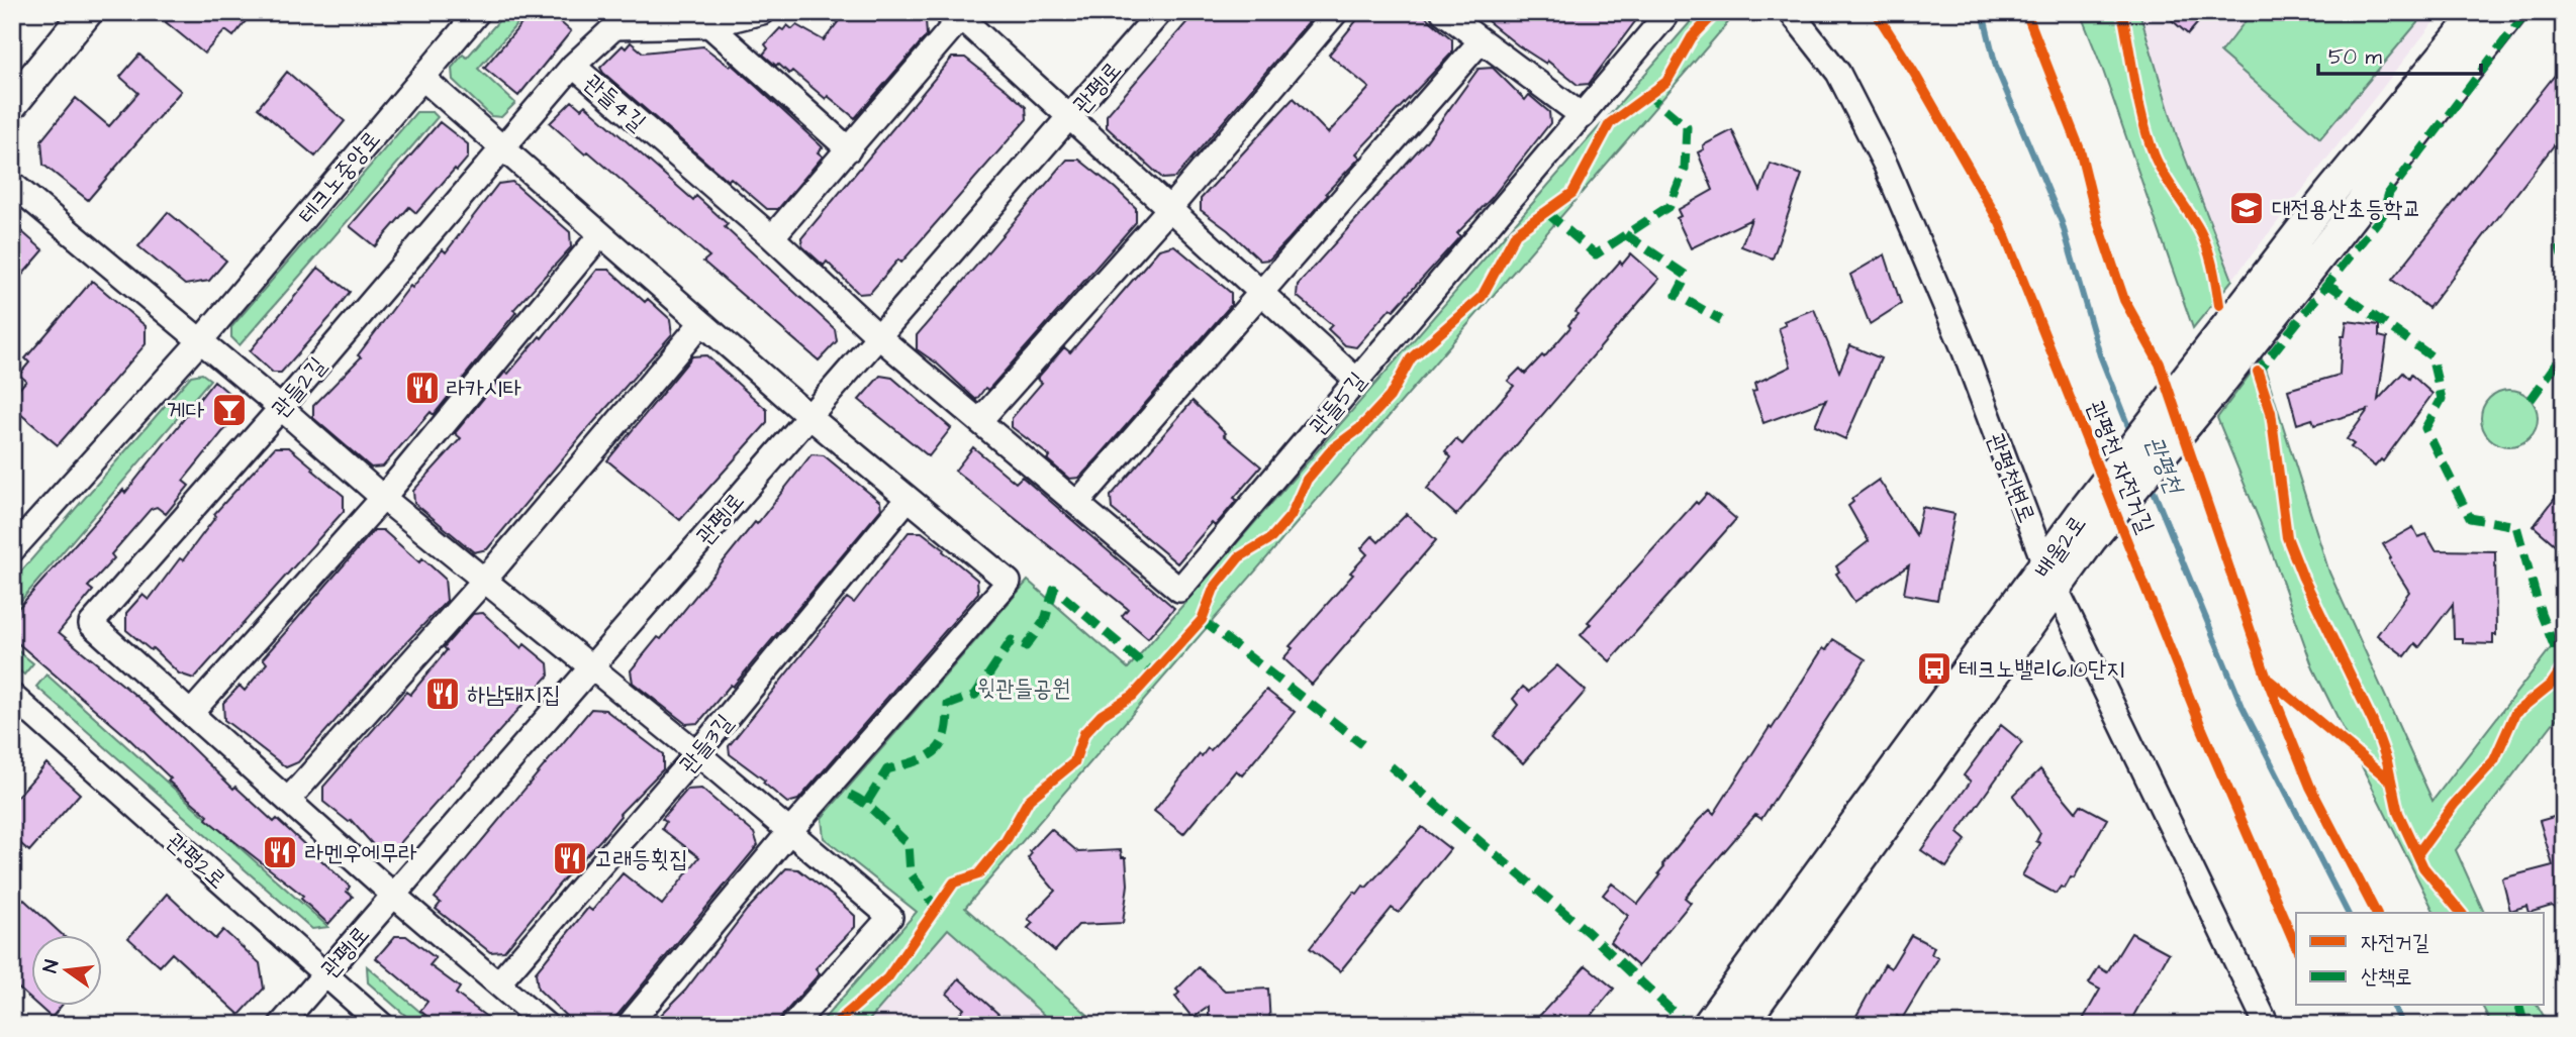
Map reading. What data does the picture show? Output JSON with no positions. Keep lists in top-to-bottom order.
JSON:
{
  "streets": {
    "main road": ["배울2로"],
    "street": [
      "관평1로",
      "관들4길",
      "테크노중앙로",
      "관들2길",
      "관들5길",
      "관평천변로",
      "관들3길",
      "관평2로"
    ],
    "cycle path": ["관평천 자전거길"]
  },
  "crossings": [
    ["관평1로", "관들4길"],
    ["관평1로", "관들2길"],
    ["관평1로", "관들5길"],
    ["관평1로", "관평2로"],
    ["관들4길", "관들2길"],
    ["관들4길", "관들5길"],
    ["관평천변로", "배울2로"]
  ],
  "water": ["관평천"],
  "parks": ["윗관들공원"],
  "places": {
    "school or university": ["대전용산초등학교"],
    "restaurant": [
      "라카시타",
      "하남돼지집",
      "라멘우에무라",
      "고래등횟집"
    ],
    "bar": ["게다"],
    "bus stop": ["테크노밸리6.10단지"]
  },
  "legend": ["자전거길", "산책로"],
  "scale_bar": "50 m",
  "north": "left"
}
